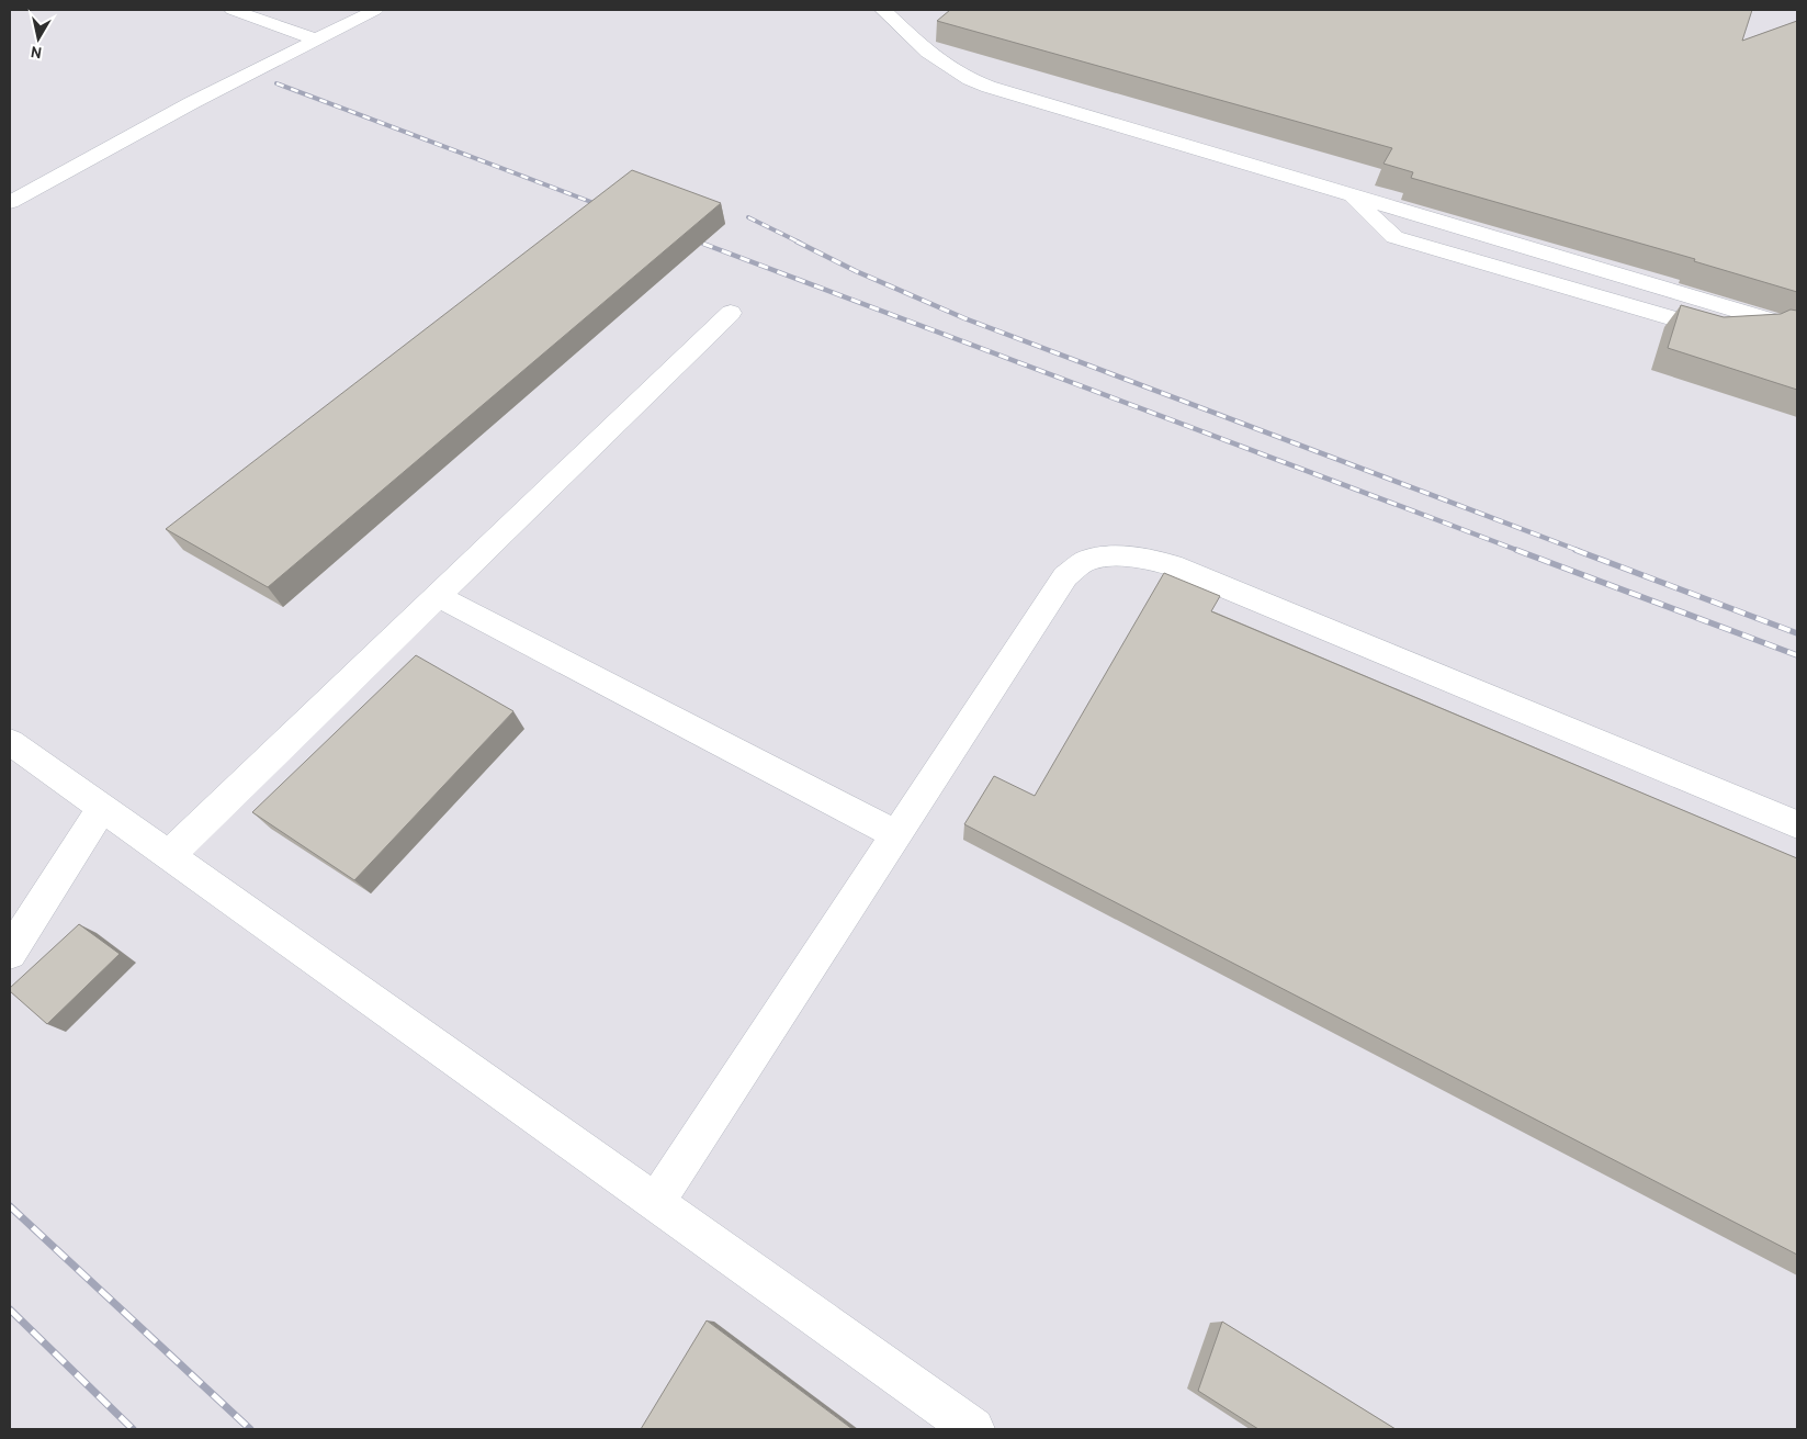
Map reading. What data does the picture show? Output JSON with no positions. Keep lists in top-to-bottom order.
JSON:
{
  "north": "bottom"
}
